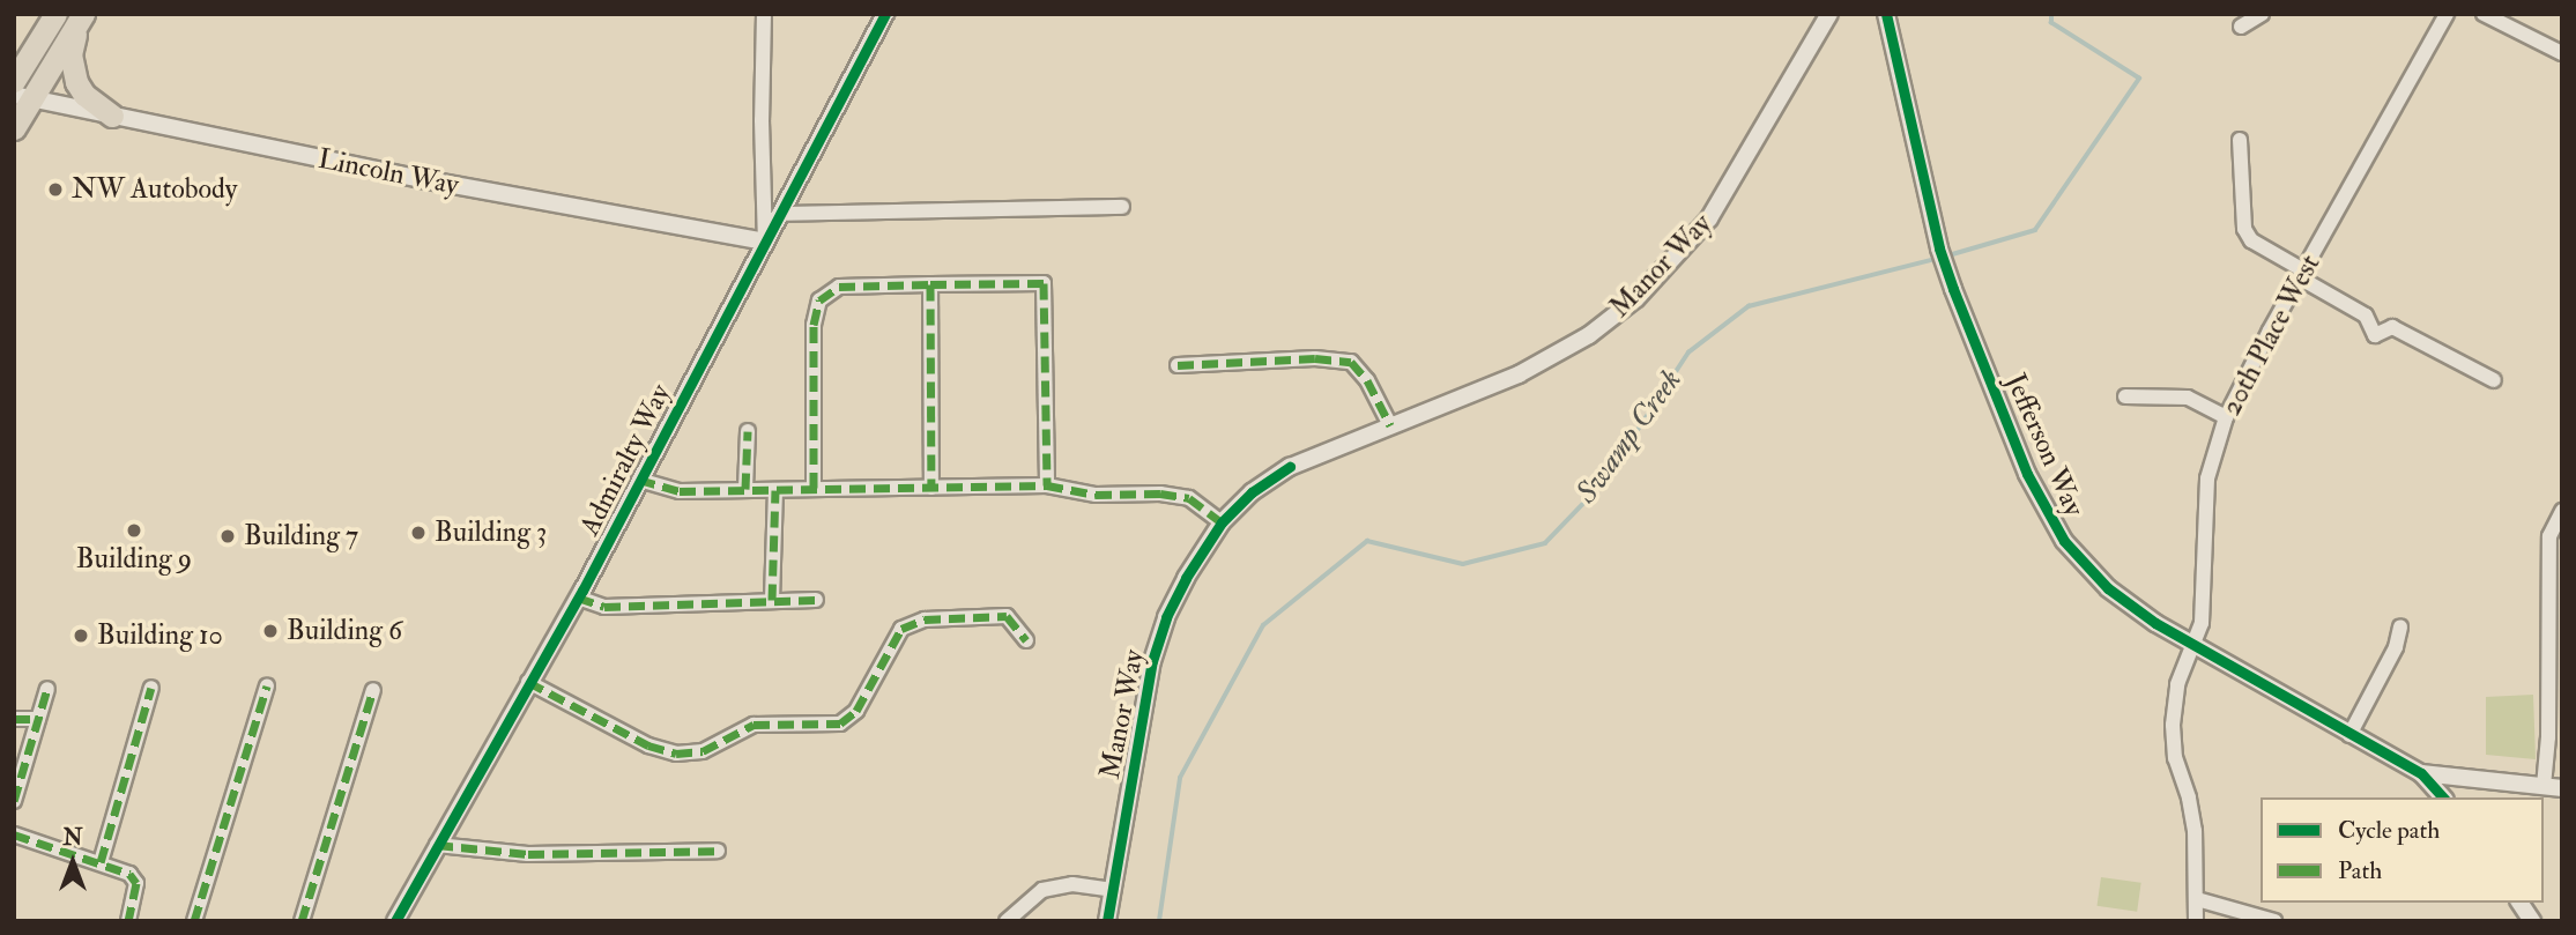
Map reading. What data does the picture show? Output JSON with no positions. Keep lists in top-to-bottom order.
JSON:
{
  "streets": {
    "street": [
      "Lincoln Way",
      "Manor Way",
      "20th Place West",
      "Jefferson Way",
      "Admiralty Way"
    ]
  },
  "crossings": [
    ["Lincoln Way", "Admiralty Way"],
    ["20th Place West", "Jefferson Way"]
  ],
  "water": ["Swamp Creek"],
  "places": [
    "NW Autobody",
    "Building 9",
    "Building 3",
    "Building 7",
    "Building 6",
    "Building 10"
  ],
  "legend": ["Cycle path", "Path"],
  "north": "top"
}
